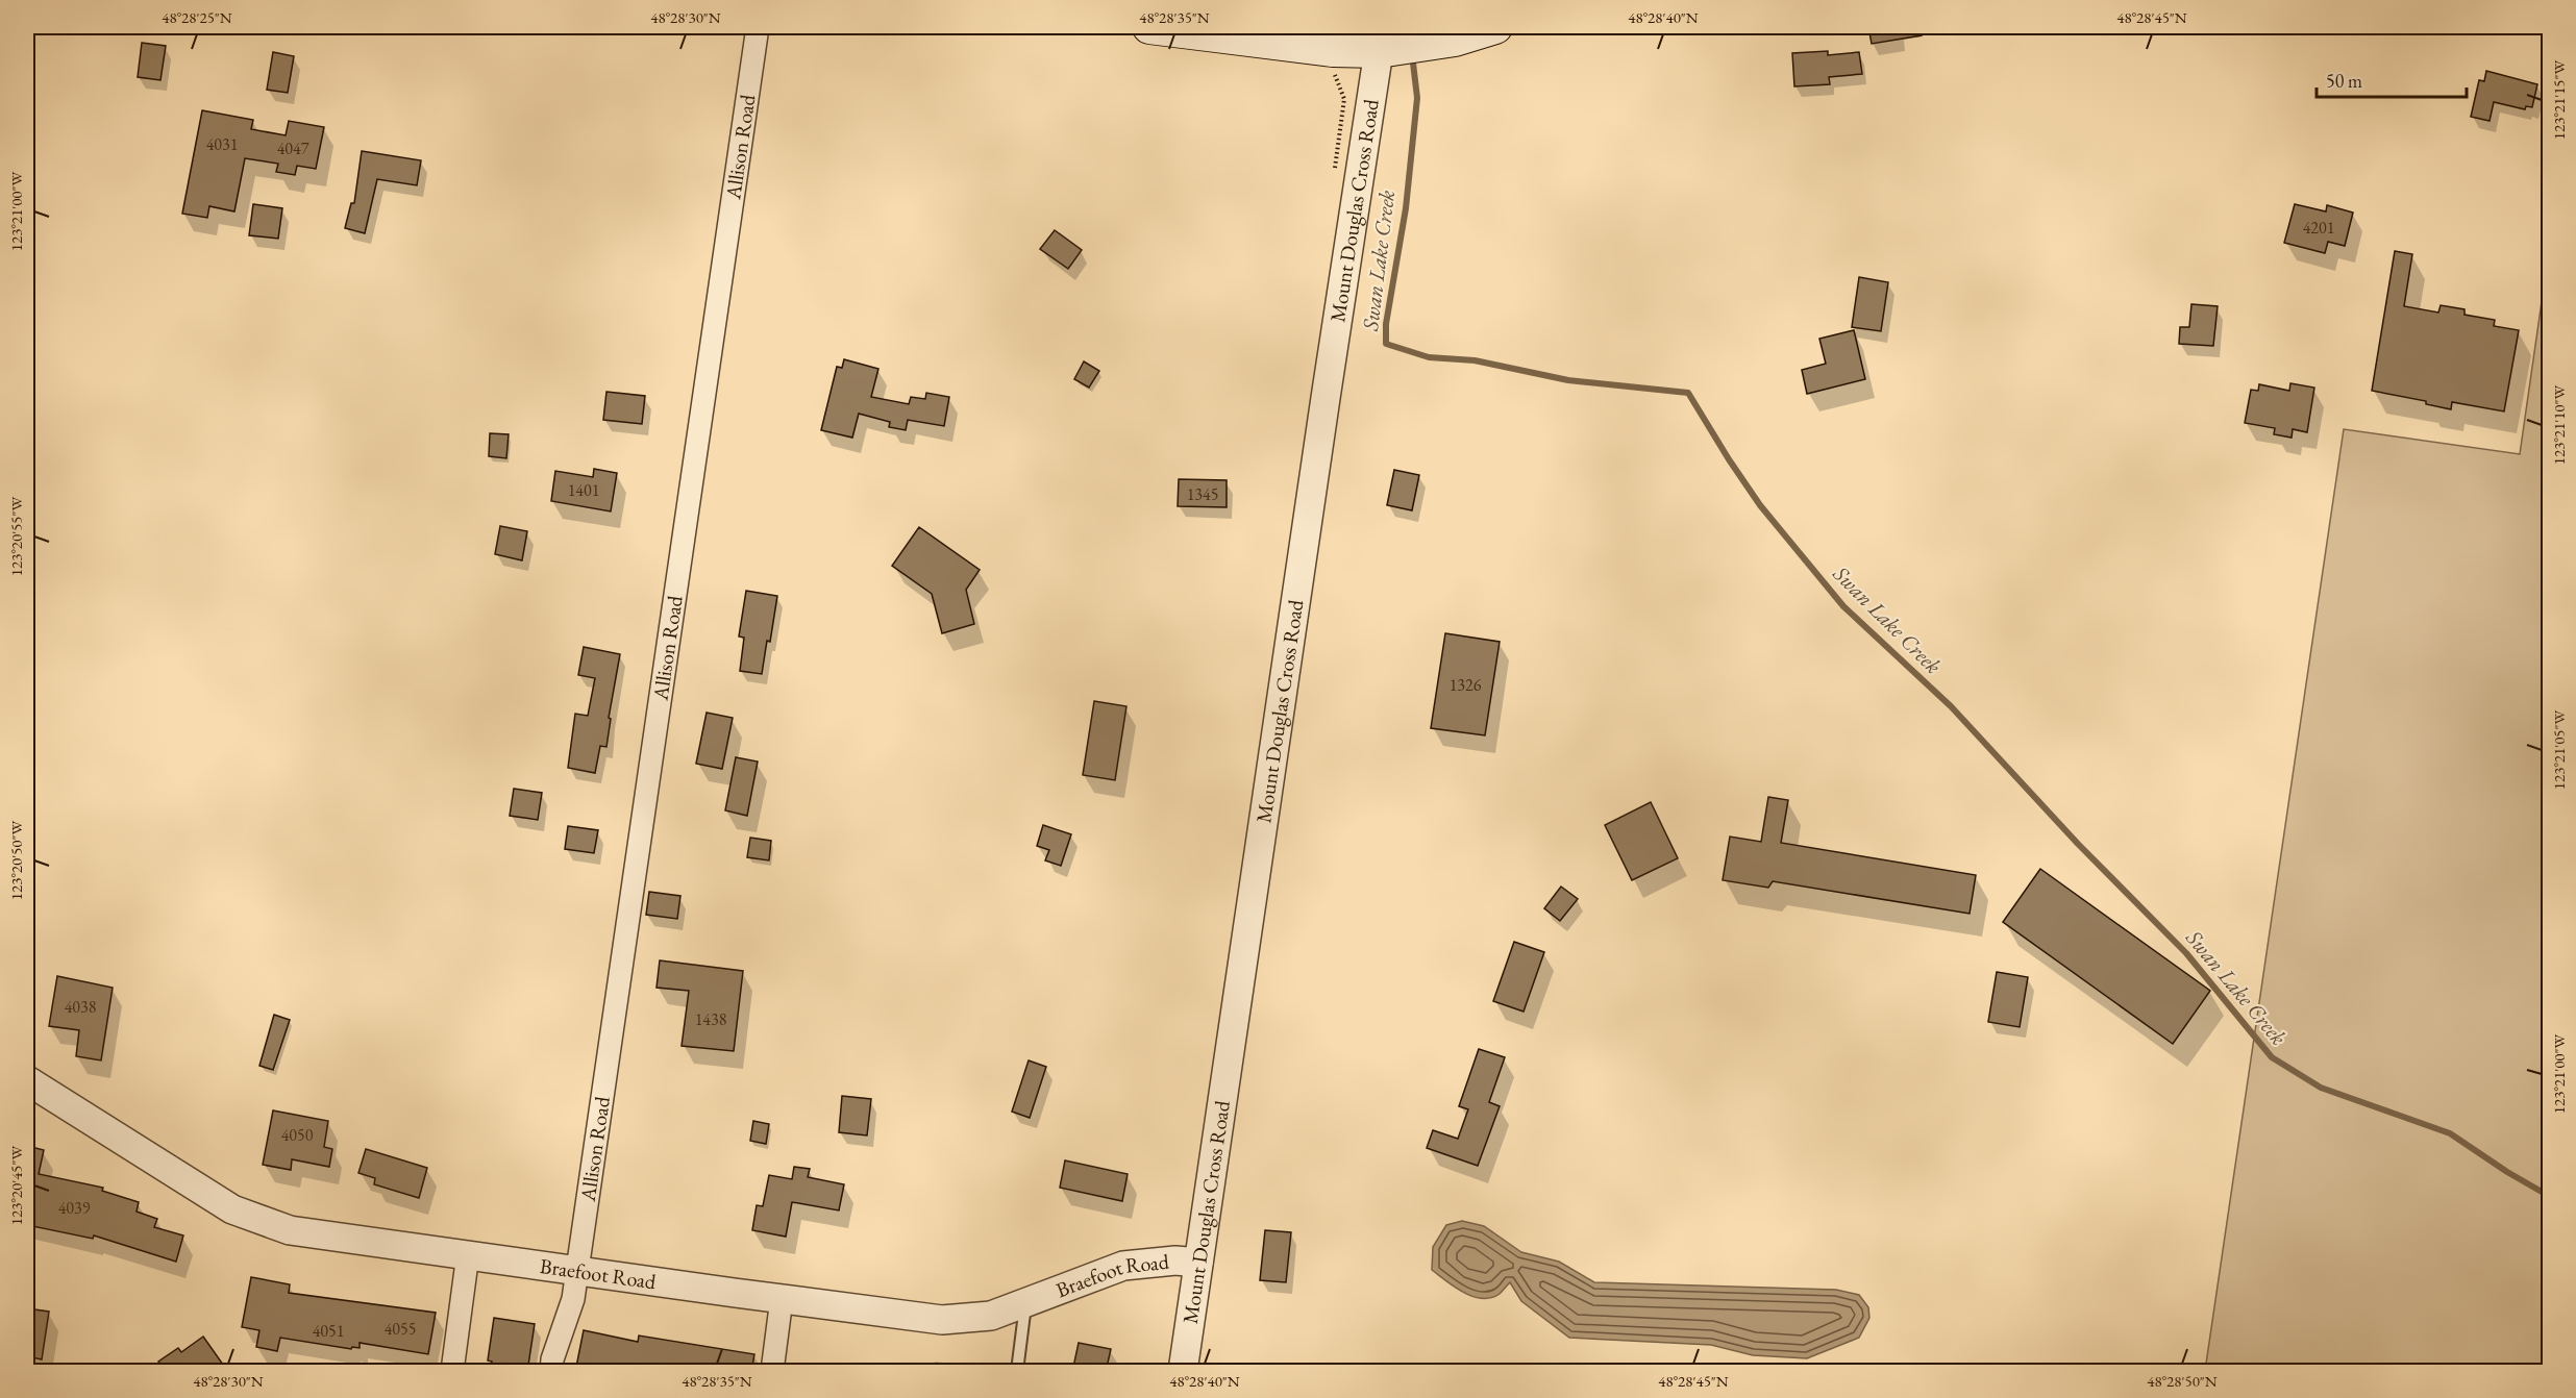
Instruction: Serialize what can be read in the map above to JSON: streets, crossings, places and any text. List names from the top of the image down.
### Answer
{
  "streets": {
    "street": ["Allison Road", "Mount Douglas Cross Road", "Braefoot Road"]
  },
  "crossings": [
    ["Allison Road", "Braefoot Road"],
    ["Mount Douglas Cross Road", "Braefoot Road"]
  ],
  "water": ["Swan Lake Creek"],
  "house_numbers": [
    "4031",
    "4047",
    "4201",
    "1401",
    "1345",
    "1326",
    "4038",
    "1438",
    "4050",
    "4039",
    "4055",
    "4051"
  ],
  "scale_bar": "50 m",
  "coordinates": [
    "48°28'25\"N",
    "48°28'30\"N",
    "48°28'35\"N",
    "48°28'40\"N",
    "48°28'45\"N",
    "123°21'15\"W",
    "123°21'00\"W",
    "123°21'10\"W",
    "123°20'55\"W",
    "123°21'05\"W",
    "123°20'50\"W",
    "123°20'45\"W",
    "48°28'50\"N"
  ]
}
